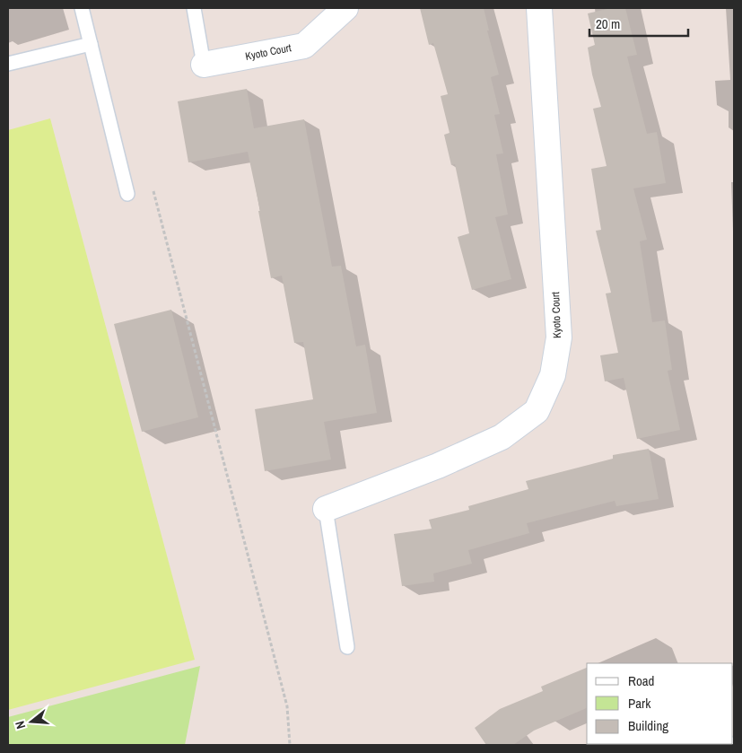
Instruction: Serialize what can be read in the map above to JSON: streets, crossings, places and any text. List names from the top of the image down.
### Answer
{
  "streets": {
    "street": ["Kyoto Court"]
  },
  "legend": ["Road", "Park", "Building"],
  "scale_bar": "20 m",
  "north": "left"
}
